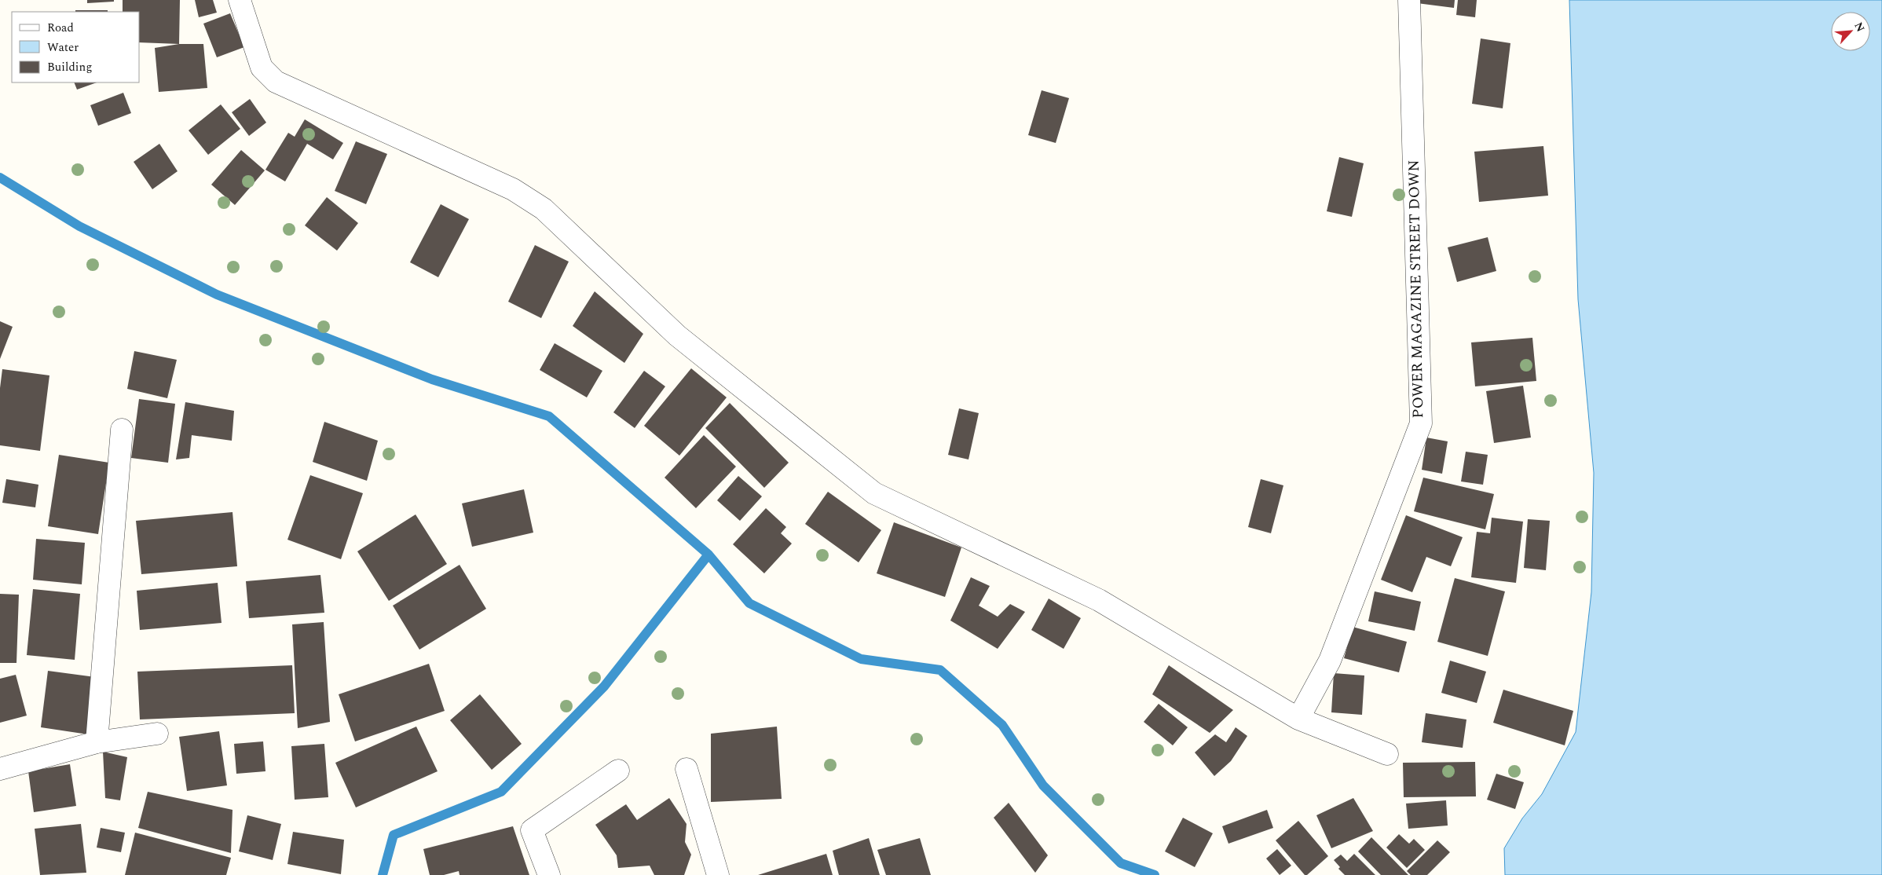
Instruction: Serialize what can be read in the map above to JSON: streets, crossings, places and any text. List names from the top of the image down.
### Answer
{
  "streets": {
    "street": ["POWER MAGAZINE STREET DOWN"]
  },
  "legend": ["Road", "Water", "Building"],
  "north": "top right"
}
